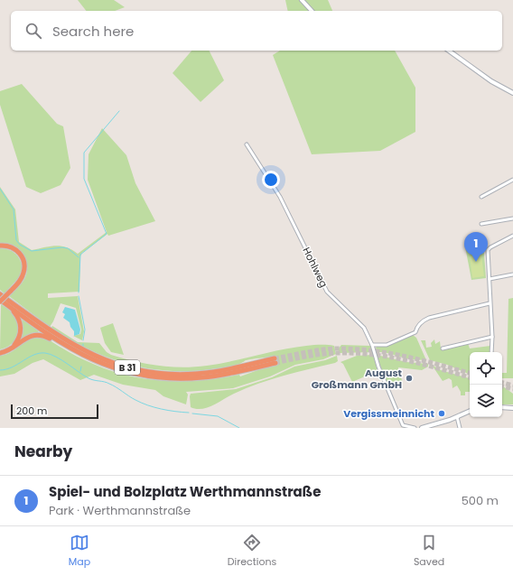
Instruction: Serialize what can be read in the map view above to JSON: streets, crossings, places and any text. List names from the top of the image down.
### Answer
{
  "streets": {
    "highway": ["B 31"],
    "street": ["Hohlweg"]
  },
  "places": ["August Großmann GmbH", "Vergissmeinnicht"],
  "scale_bar": "200 m",
  "page": {
    "search": "Search here",
    "pins": "1",
    "scale": "200 m",
    "heading": "Nearby",
    "list": [
      {
        "mark": "1",
        "name": "Spiel- und Bolzplatz Werthmannstraße",
        "note": "Park · Werthmannstraße",
        "value": "500 m"
      }
    ],
    "nav": ["Map", "Directions", "Saved"]
  }
}
